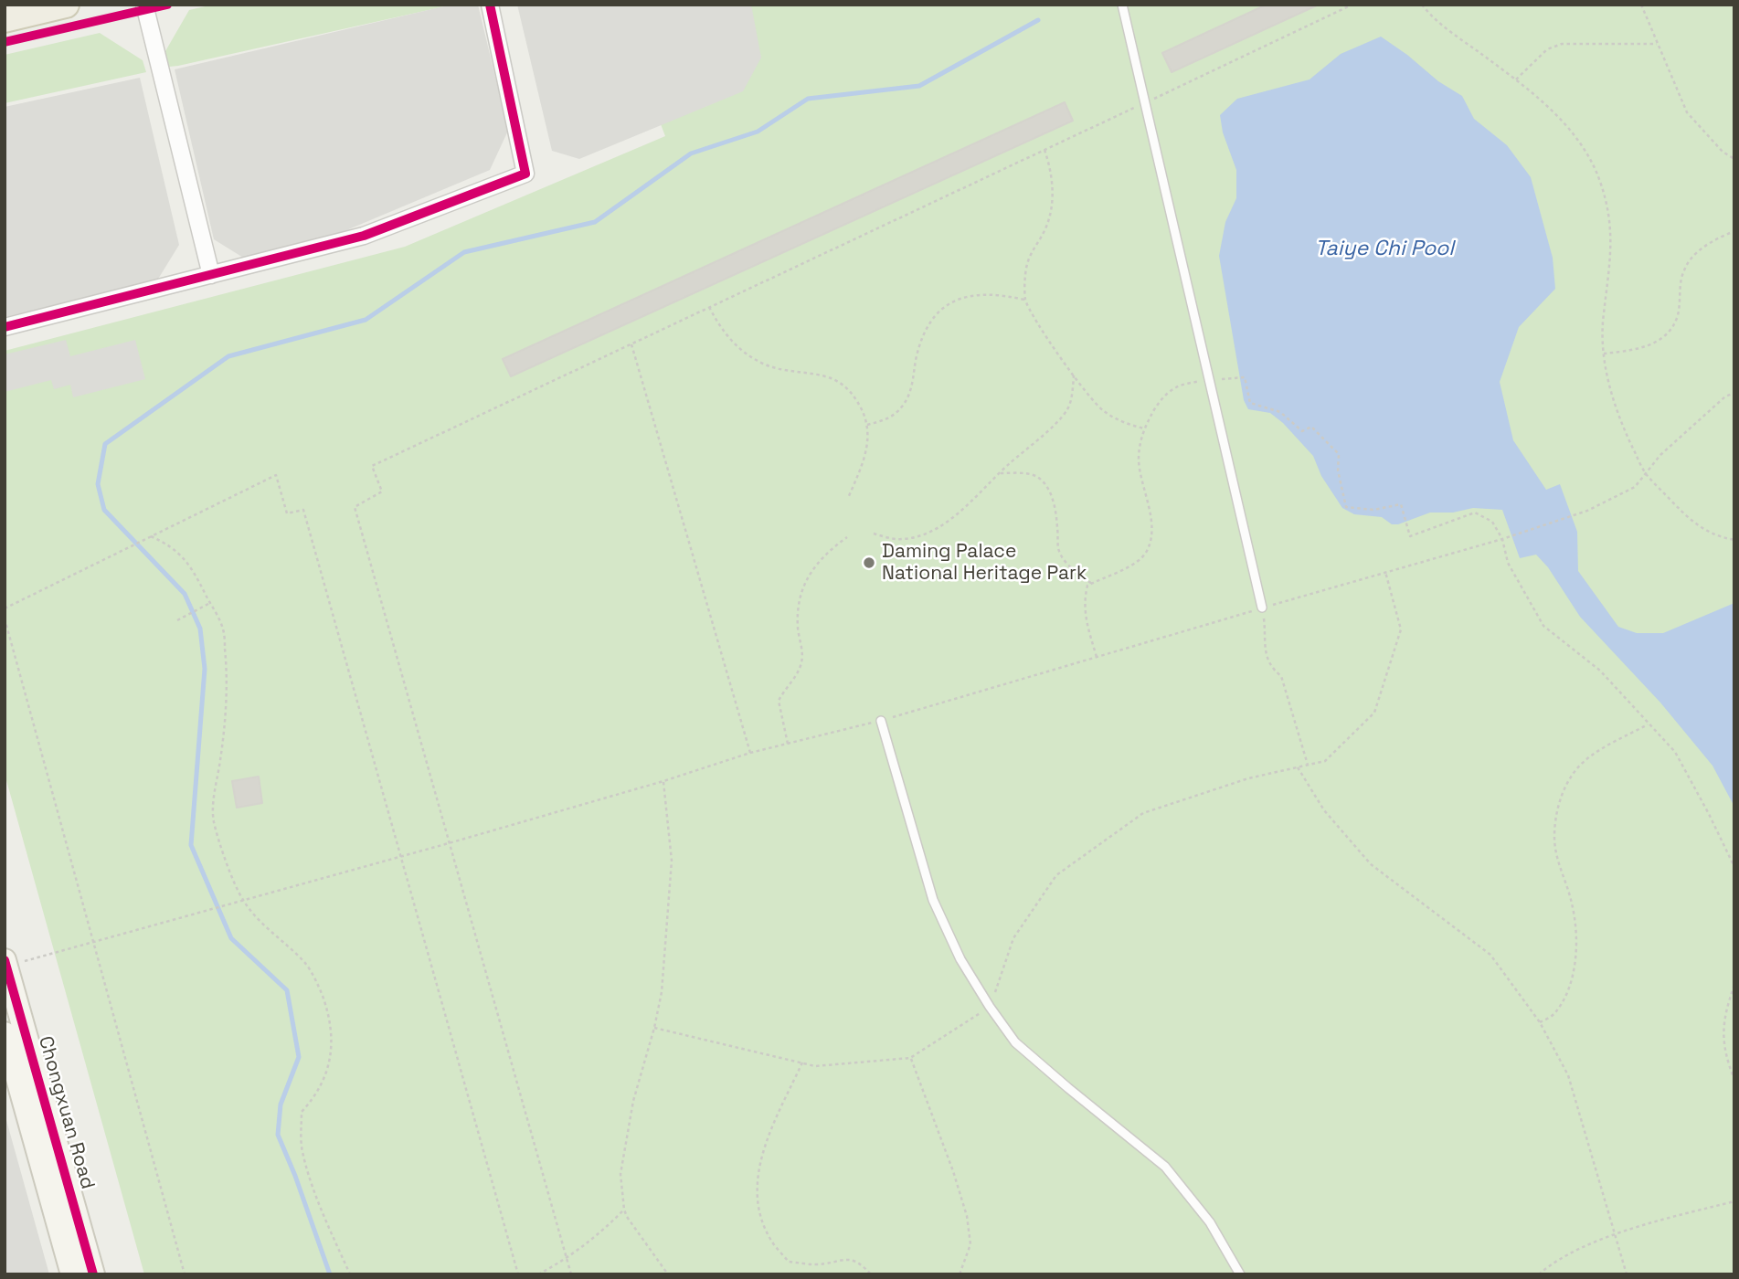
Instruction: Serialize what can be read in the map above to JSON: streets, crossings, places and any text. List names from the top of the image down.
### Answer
{
  "streets": {
    "street": ["Chongxuan Road"]
  },
  "water": ["Taiye Chi Pool"],
  "places": ["Daming Palace National Heritage Park"]
}
